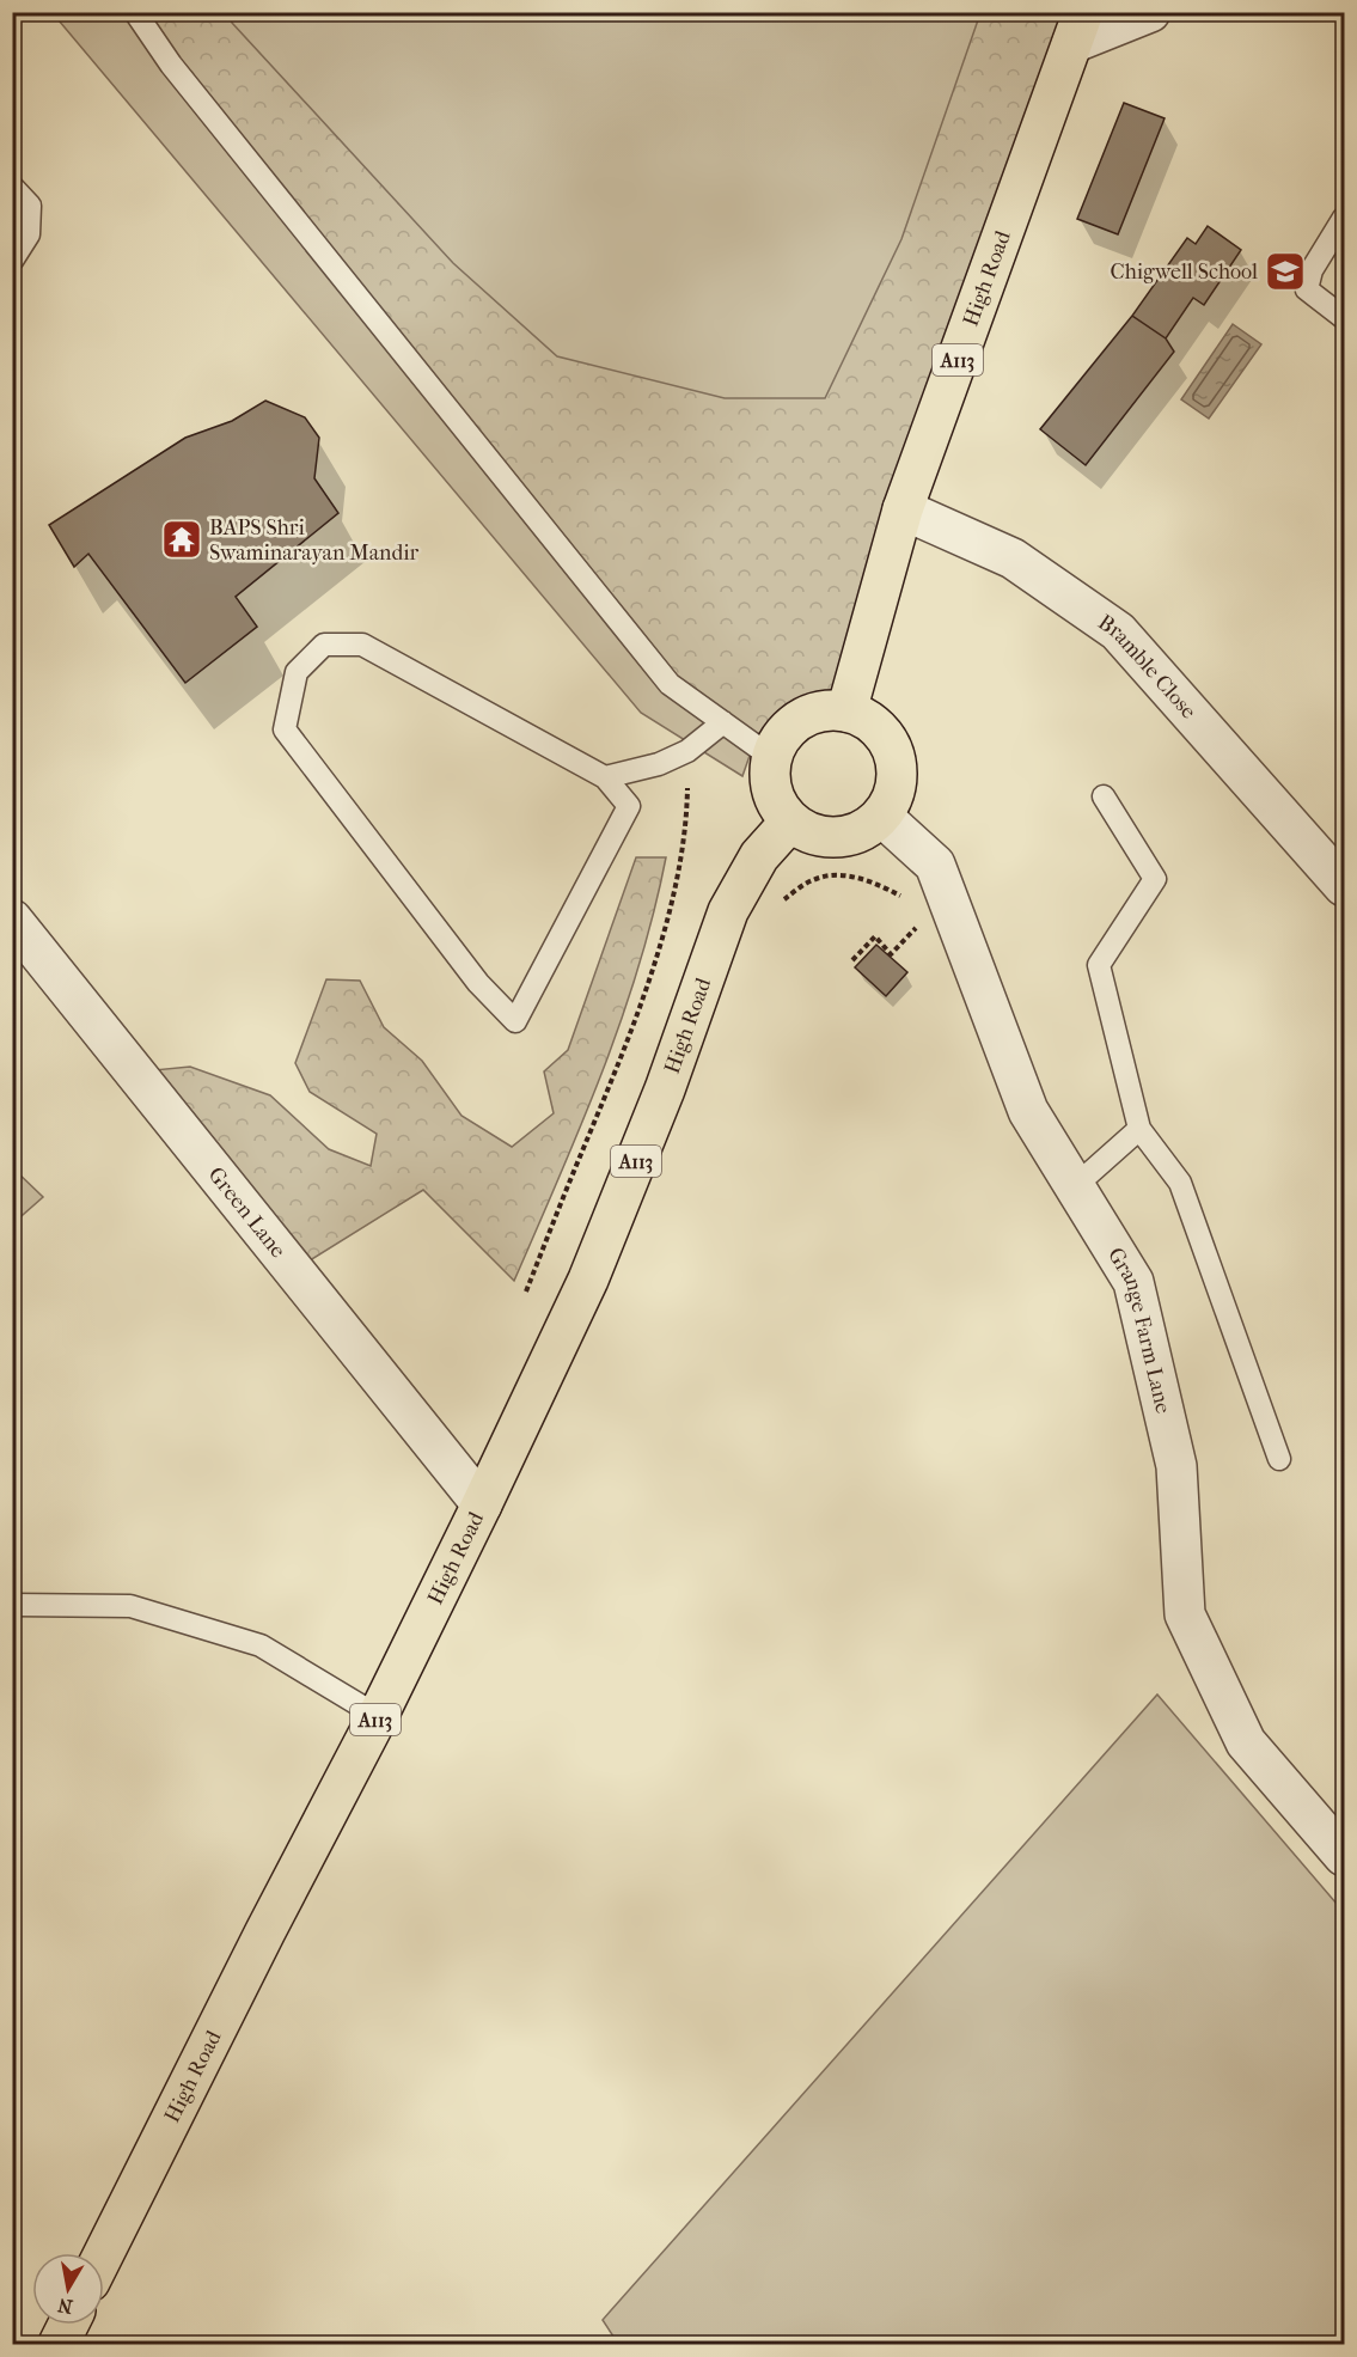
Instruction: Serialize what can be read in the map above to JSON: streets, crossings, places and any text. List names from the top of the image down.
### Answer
{
  "streets": {
    "main road": ["High Road", "A113"],
    "street": ["Bramble Close", "Green Lane", "Grange Farm Lane"]
  },
  "crossings": [
    ["High Road", "Bramble Close"],
    ["High Road", "Green Lane"],
    ["High Road", "Grange Farm Lane"]
  ],
  "places": {
    "school or university": ["Chigwell School"],
    "temple": ["BAPS Shri Swaminarayan Mandir"]
  },
  "north": "bottom"
}
